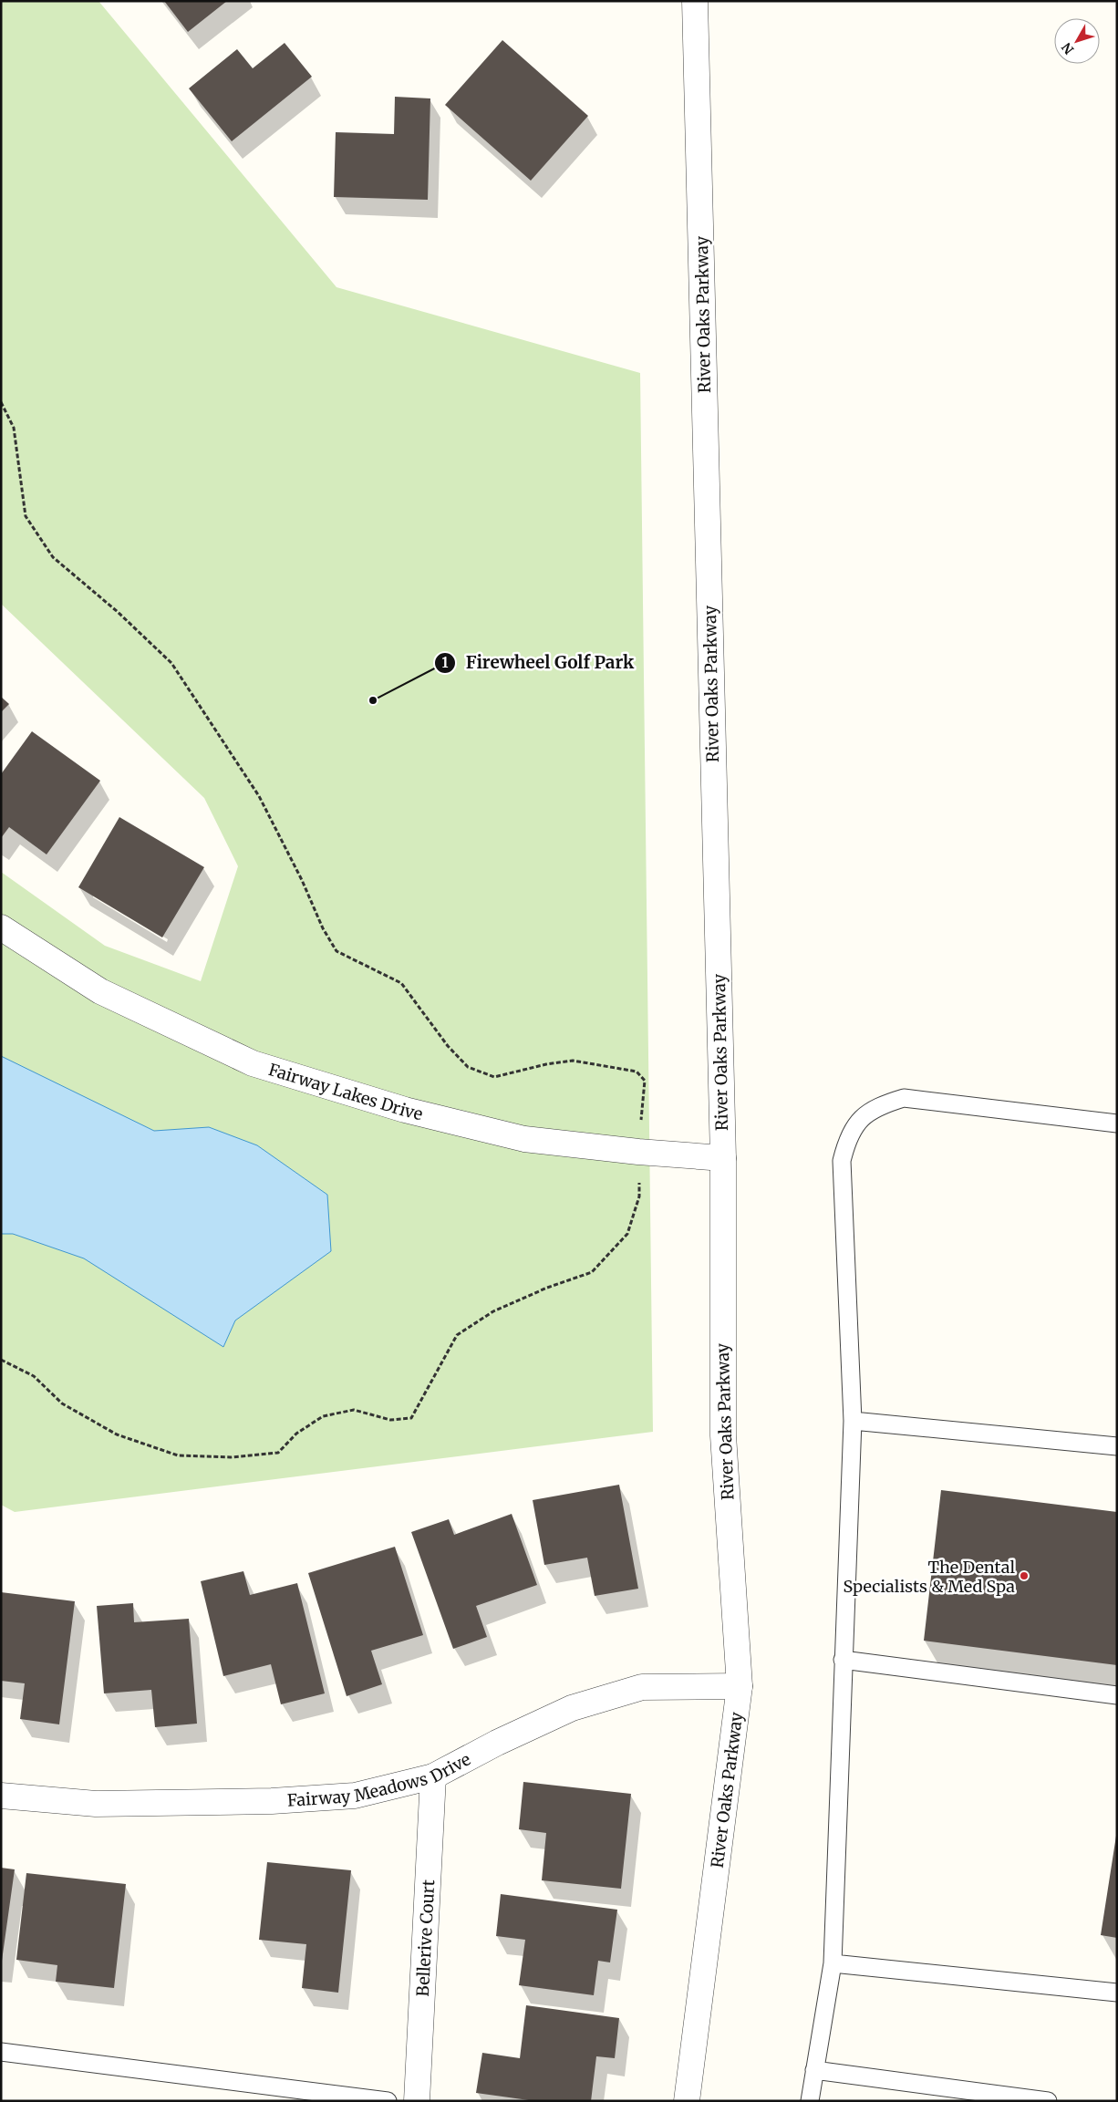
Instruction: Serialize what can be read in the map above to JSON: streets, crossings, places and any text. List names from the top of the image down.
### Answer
{
  "streets": {
    "street": [
      "River Oaks Parkway",
      "Fairway Lakes Drive",
      "Fairway Meadows Drive",
      "Bellerive Court"
    ]
  },
  "crossings": [
    ["River Oaks Parkway", "Fairway Lakes Drive"],
    ["River Oaks Parkway", "Fairway Meadows Drive"],
    ["Fairway Meadows Drive", "Bellerive Court"]
  ],
  "places": ["Firewheel Golf Park", "The Dental Specialists & Med Spa"],
  "north": "bottom left"
}
